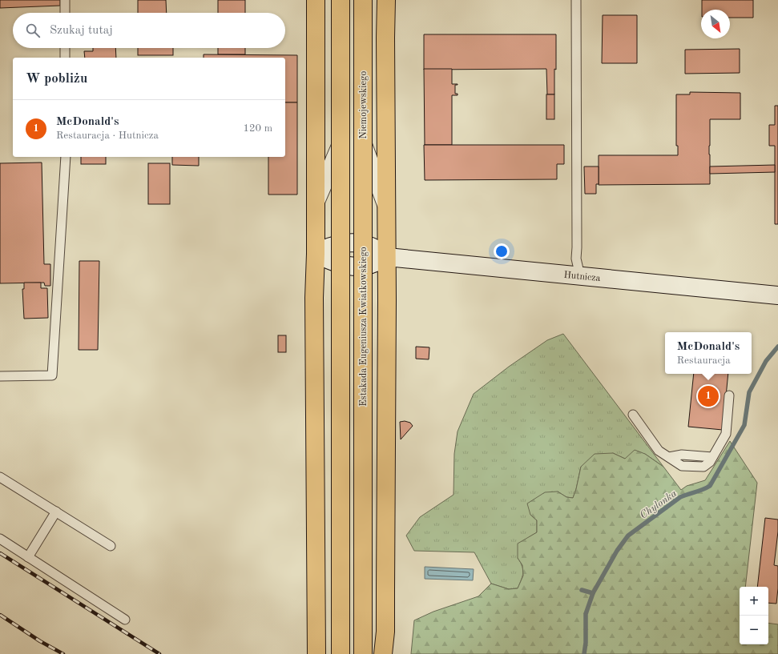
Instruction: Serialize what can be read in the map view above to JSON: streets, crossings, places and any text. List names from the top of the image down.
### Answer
{
  "streets": {
    "highway": ["Estakada Eugeniusza Kwiatkowskiego"],
    "main road": ["Hutnicza"],
    "street": ["Niemojewskiego"]
  },
  "crossings": [
    ["Niemojewskiego", "Estakada Eugeniusza Kwiatkowskiego"]
  ],
  "water": ["Chylonka"],
  "north": "bottom right",
  "page": {
    "search": "Szukaj tutaj",
    "heading": "W pobliżu",
    "list": [
      {
        "mark": "1",
        "name": "McDonald's",
        "note": "Restauracja · Hutnicza",
        "value": "120 m"
      }
    ],
    "popup": ["McDonald's", "Restauracja"],
    "pins": "1",
    "map_buttons": ["+", "−"]
  }
}
